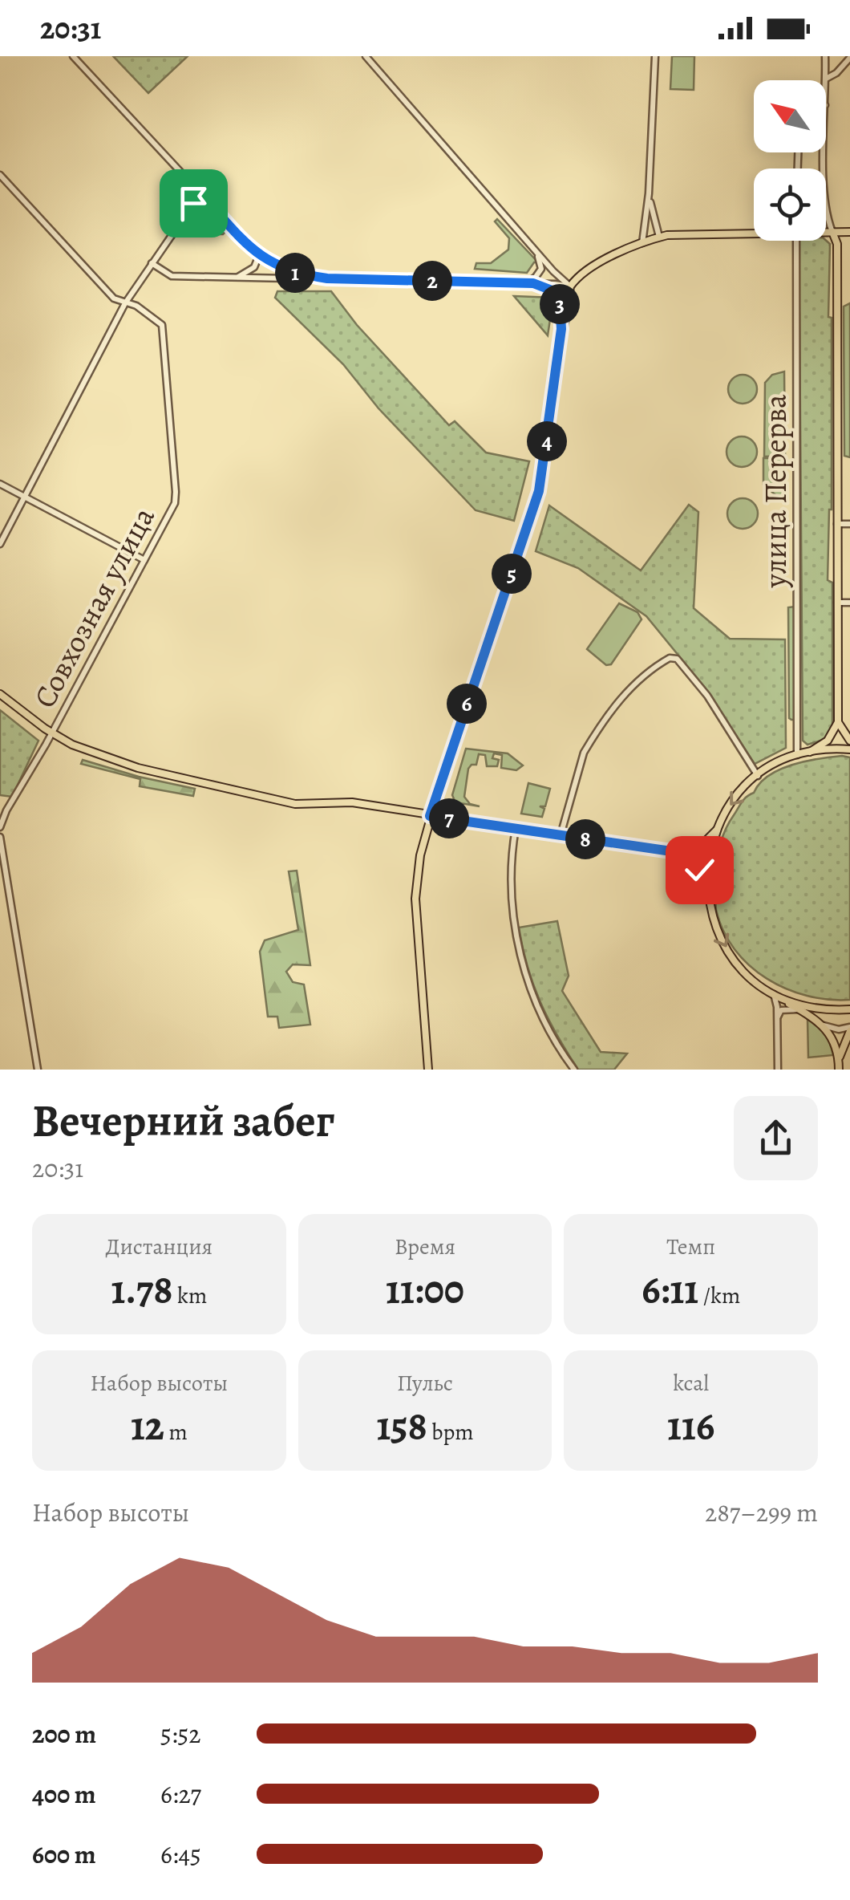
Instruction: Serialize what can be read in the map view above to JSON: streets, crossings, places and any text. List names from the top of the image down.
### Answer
{
  "streets": {
    "main road": ["улица Перерва"],
    "street": ["Совхозная улица"]
  },
  "north": "top left",
  "page": {
    "status": "20:31",
    "pins": [
      "1",
      "2",
      "3",
      "4",
      "5",
      "6",
      "7",
      "8"
    ],
    "heading": ["Вечерний забег", "20:31"],
    "stats": [
      ["Дистанция", "1.78 km"],
      ["Время", "11:00"],
      ["Темп", "6:11 /km"],
      ["Набор высоты", "12 m"],
      ["Пульс", "158 bpm"],
      ["kcal", "116"]
    ],
    "chart": ["Набор высоты", "287–299 m"],
    "list": [
      {
        "name": "200 m",
        "note": "5:52"
      },
      {
        "name": "400 m",
        "note": "6:27"
      },
      {
        "name": "600 m",
        "note": "6:45"
      }
    ]
  }
}
